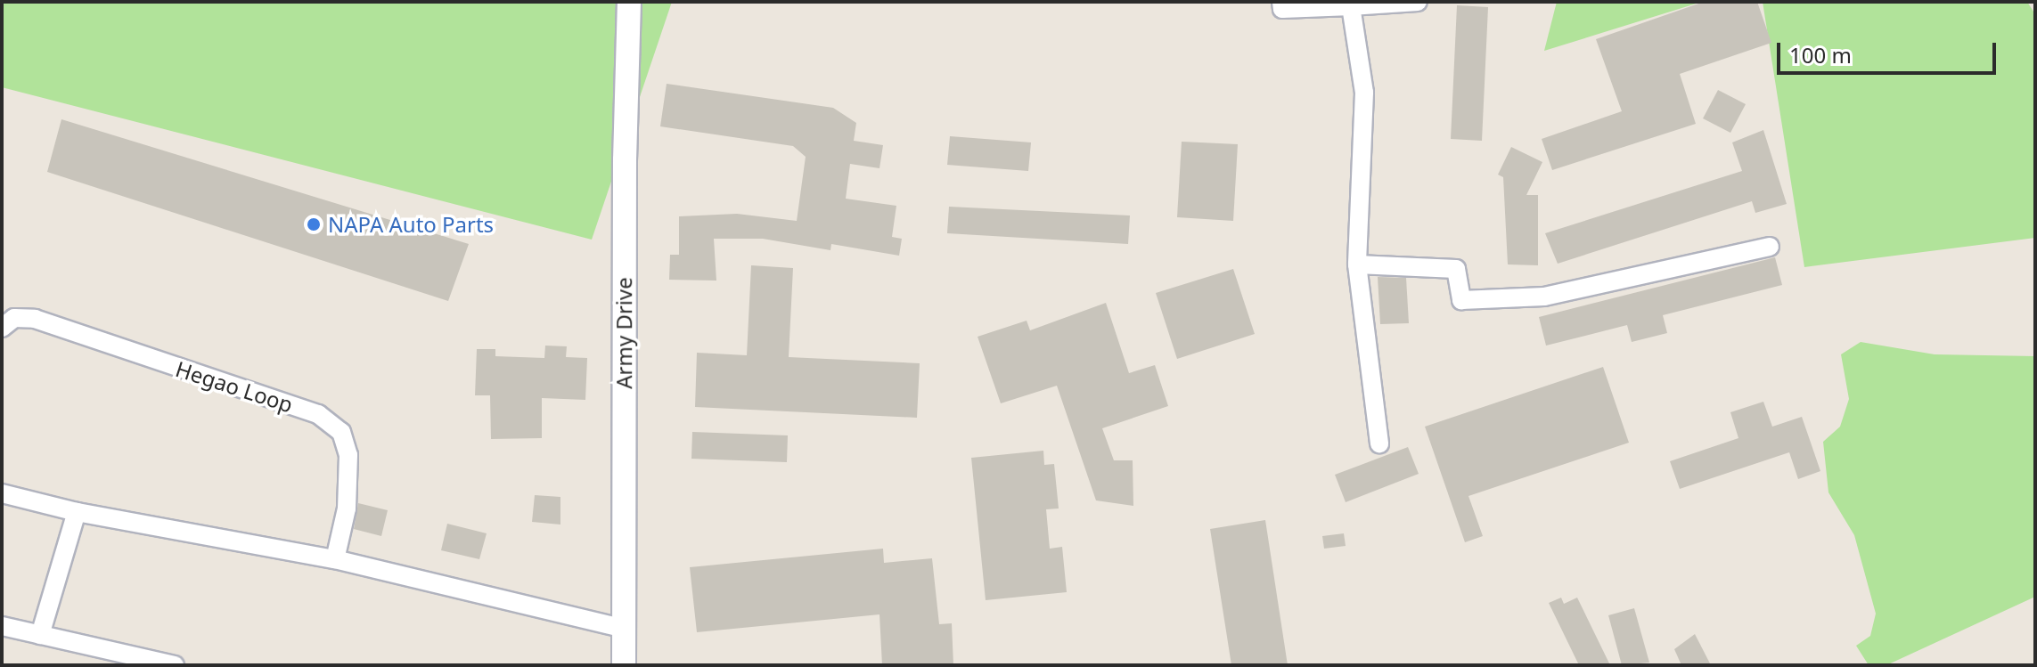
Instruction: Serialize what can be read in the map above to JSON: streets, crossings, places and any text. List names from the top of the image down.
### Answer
{
  "streets": {
    "main road": ["Army Drive"],
    "street": ["Hegao Loop"]
  },
  "places": ["NAPA Auto Parts"],
  "scale_bar": "100 m"
}
